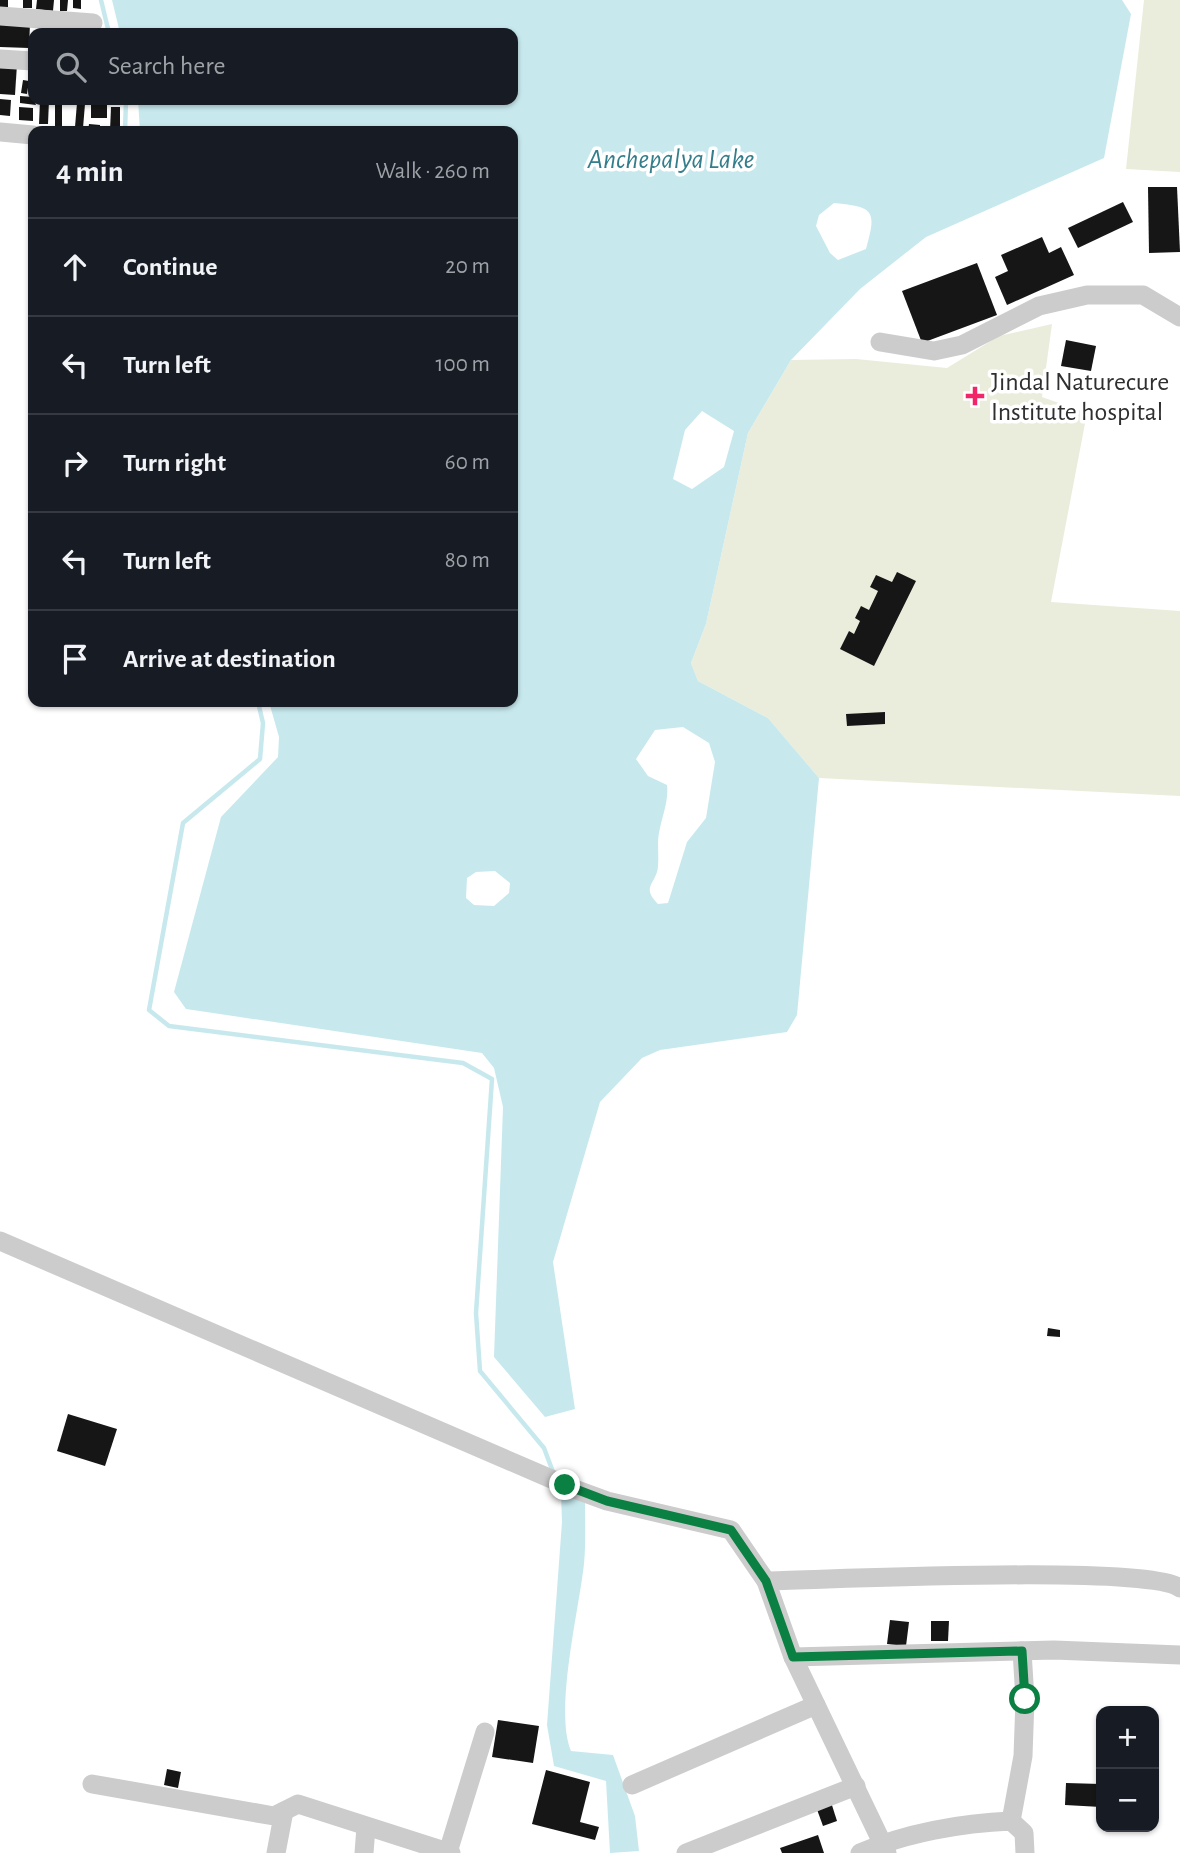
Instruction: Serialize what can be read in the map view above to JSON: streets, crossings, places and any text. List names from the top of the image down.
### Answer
{
  "water": ["Anchepalya Lake"],
  "places": {
    "health": ["Jindal Naturecure Institute hospital"]
  },
  "page": {
    "search": "Search here",
    "heading": ["4 min", "Walk · 260 m"],
    "list": [
      ["Continue", "20 m"],
      ["Turn left", "100 m"],
      ["Turn right", "60 m"],
      ["Turn left", "80 m"],
      "Arrive at destination"
    ],
    "map_buttons": ["+", "−"]
  }
}
